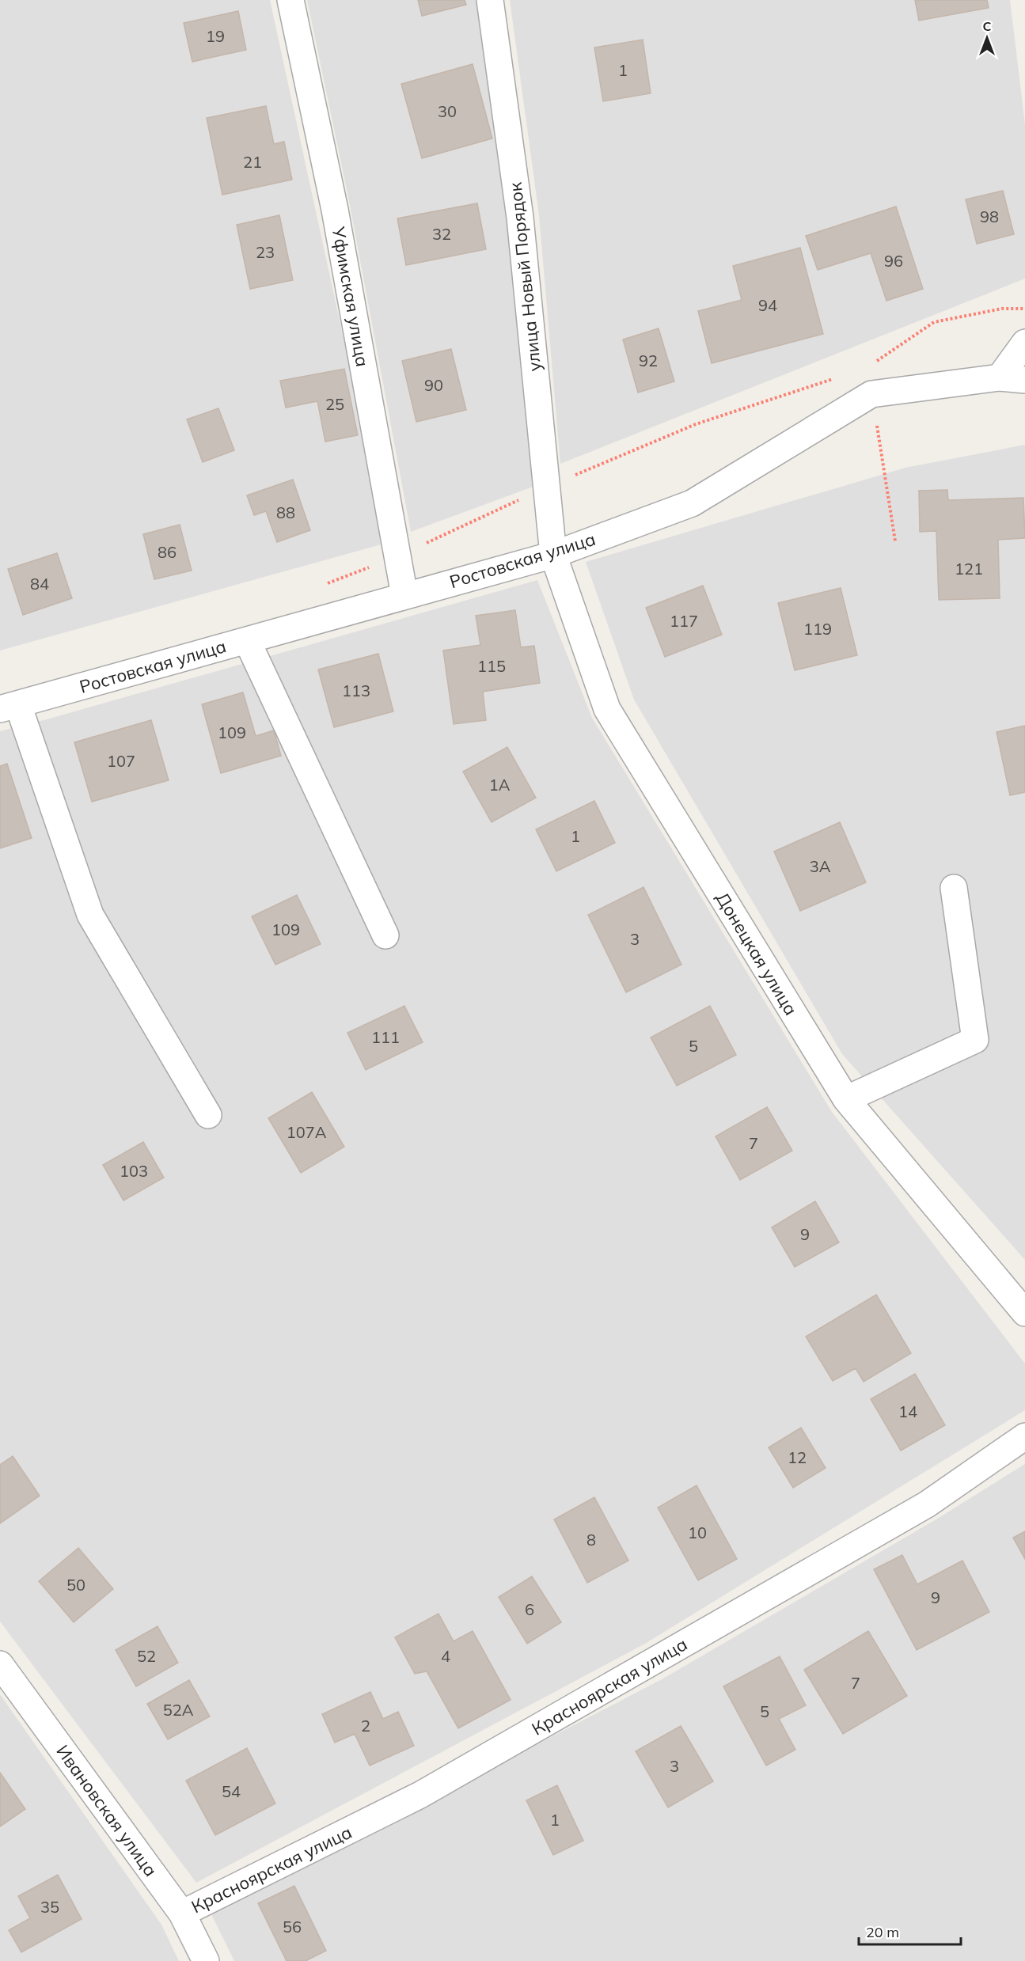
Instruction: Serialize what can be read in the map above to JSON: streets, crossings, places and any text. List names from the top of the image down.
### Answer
{
  "streets": {
    "street": [
      "улица Новый Порядок",
      "Уфимская улица",
      "Ростовская улица",
      "Донецкая улица",
      "Красноярская улица",
      "Ивановская улица"
    ]
  },
  "crossings": [
    ["улица Новый Порядок", "Ростовская улица"],
    ["улица Новый Порядок", "Донецкая улица"],
    ["Уфимская улица", "Ростовская улица"],
    ["Ростовская улица", "Донецкая улица"],
    ["Красноярская улица", "Ивановская улица"]
  ],
  "house_numbers": [
    "19",
    "1",
    "30",
    "21",
    "98",
    "32",
    "23",
    "96",
    "94",
    "92",
    "90",
    "25",
    "88",
    "86",
    "121",
    "84",
    "117",
    "119",
    "115",
    "113",
    "109",
    "107",
    "1А",
    "1",
    "3А",
    "109",
    "3",
    "111",
    "5",
    "107А",
    "7",
    "103",
    "9",
    "14",
    "12",
    "10",
    "8",
    "50",
    "9",
    "6",
    "52",
    "4",
    "7",
    "52А",
    "5",
    "2",
    "3",
    "54",
    "1",
    "35",
    "56"
  ],
  "scale_bar": "20 m",
  "north": "top"
}
